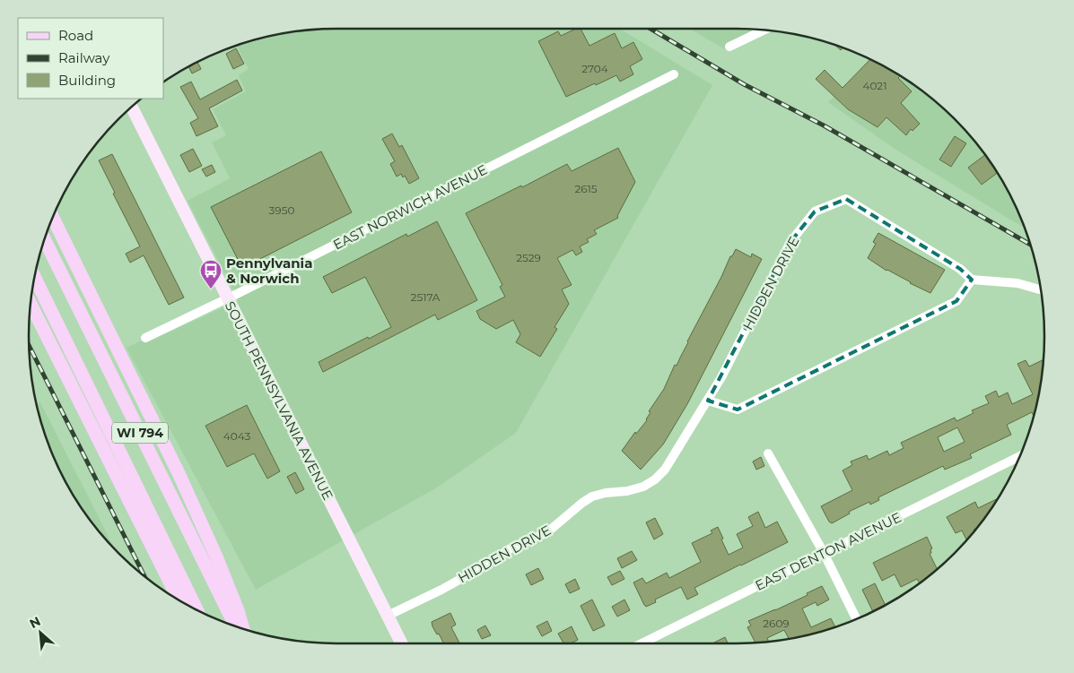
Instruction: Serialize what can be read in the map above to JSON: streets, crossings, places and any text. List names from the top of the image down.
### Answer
{
  "streets": {
    "main road": ["WI 794"],
    "street": [
      "EAST NORWICH AVENUE",
      "HIDDEN DRIVE",
      "SOUTH PENNSYLVANIA AVENUE",
      "EAST DENTON AVENUE"
    ]
  },
  "crossings": [
    ["EAST NORWICH AVENUE", "SOUTH PENNSYLVANIA AVENUE"],
    ["HIDDEN DRIVE", "SOUTH PENNSYLVANIA AVENUE"]
  ],
  "places": {
    "bus stop": ["Pennylvania & Norwich"]
  },
  "house_numbers": [
    "2704",
    "4021",
    "2615",
    "3950",
    "2529",
    "2517A",
    "4043",
    "2609"
  ],
  "legend": ["Road", "Railway", "Building"],
  "north": "top left"
}
